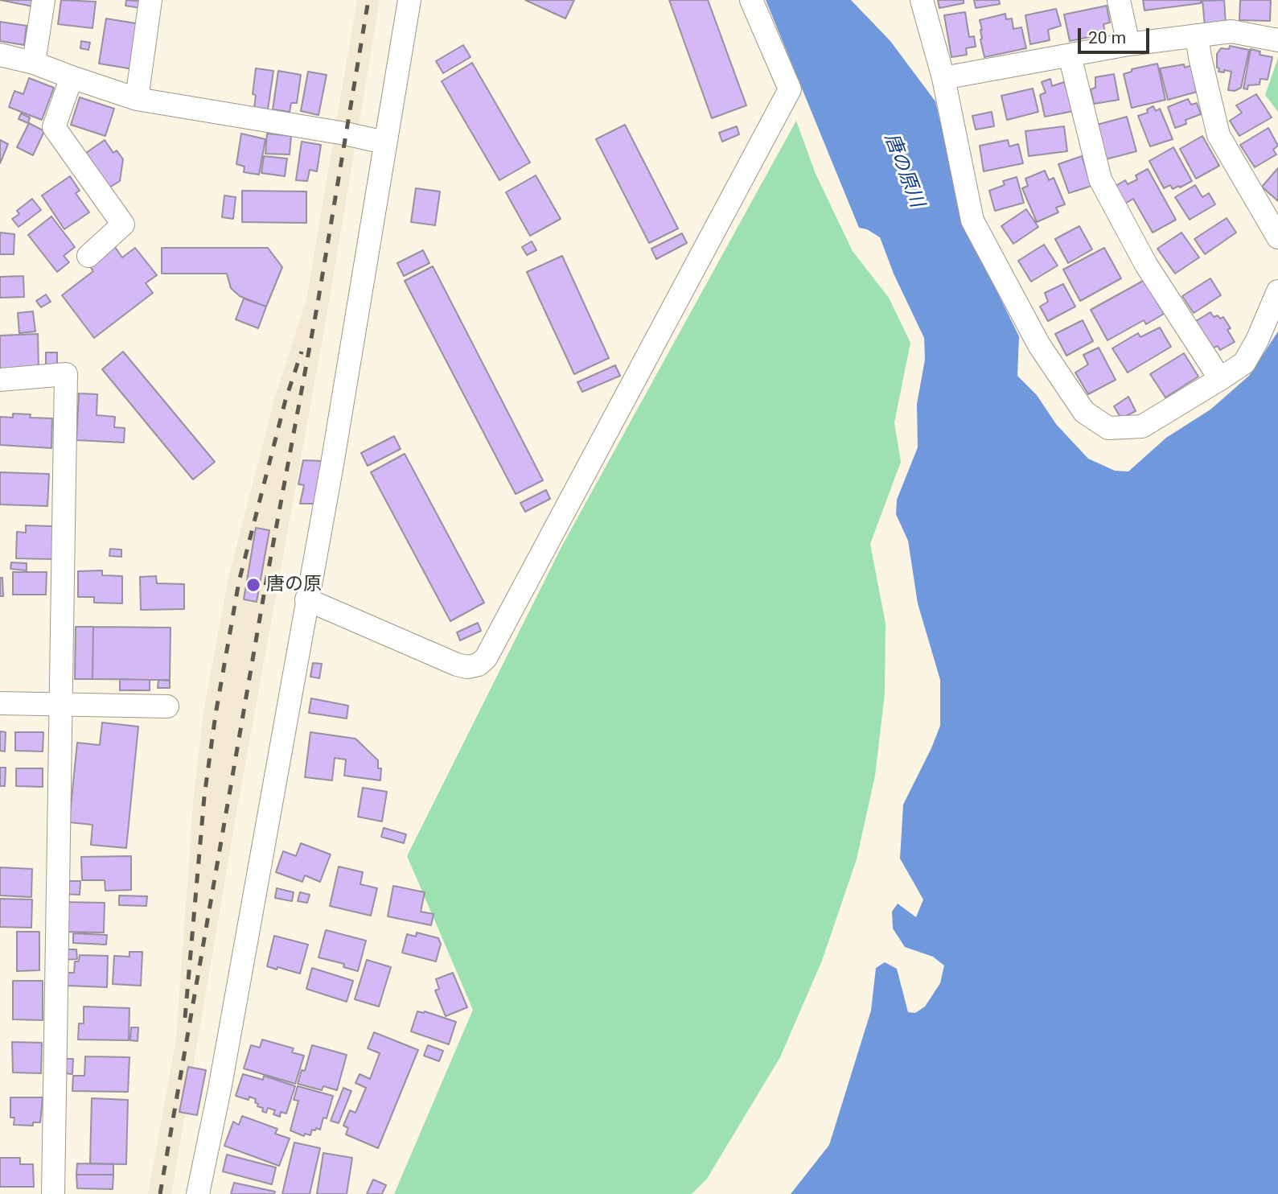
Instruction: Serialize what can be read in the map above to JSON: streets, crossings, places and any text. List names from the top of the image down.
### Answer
{
  "water": ["唐の原川"],
  "places": ["唐の原"],
  "scale_bar": "20 m"
}
